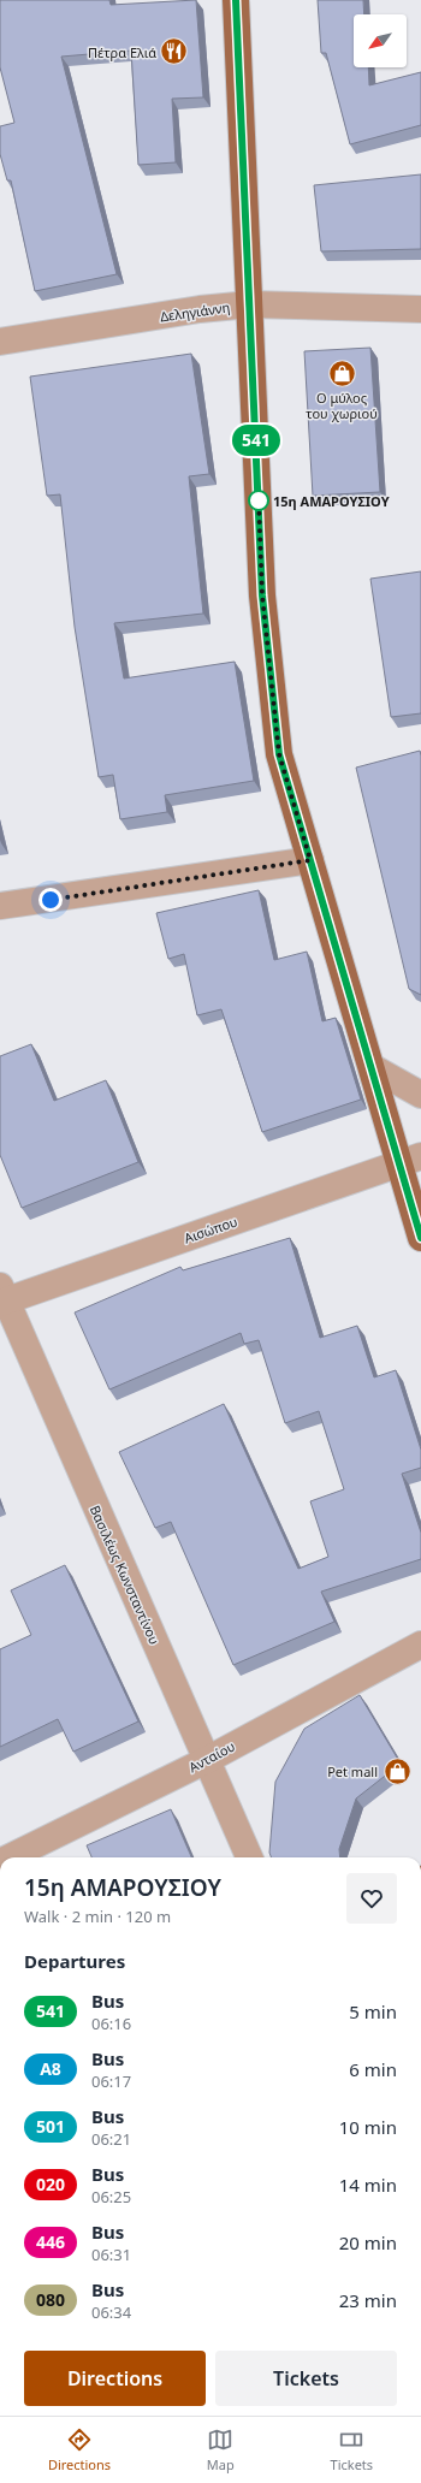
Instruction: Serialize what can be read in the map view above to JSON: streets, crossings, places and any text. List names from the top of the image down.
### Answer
{
  "streets": {
    "street": [
      "Δεληγιάννη",
      "Αισώπου",
      "Βασιλέως Κωνσταντίνου",
      "Ανταίου"
    ]
  },
  "crossings": [
    ["Αισώπου", "Βασιλέως Κωνσταντίνου"],
    ["Βασιλέως Κωνσταντίνου", "Ανταίου"]
  ],
  "places": {
    "restaurant": ["Πέτρα Ελιά"],
    "shop": ["Ο μύλος του χωριού", "Pet mall"],
    "other": ["15η ΑΜΑΡΟΥΣΙΟΥ"]
  },
  "lines": ["bus line 541"],
  "north": "bottom left",
  "page": {
    "on_map": "541",
    "heading": [
      ["15η ΑΜΑΡΟΥΣΙΟΥ", "Walk · 2 min · 120 m"],
      "Departures"
    ],
    "list": [
      {
        "mark": "541",
        "name": "Bus",
        "note": "06:16",
        "value": "5 min"
      },
      {
        "mark": "A8",
        "name": "Bus",
        "note": "06:17",
        "value": "6 min"
      },
      {
        "mark": "501",
        "name": "Bus",
        "note": "06:21",
        "value": "10 min"
      },
      {
        "mark": "020",
        "name": "Bus",
        "note": "06:25",
        "value": "14 min"
      },
      {
        "mark": "446",
        "name": "Bus",
        "note": "06:31",
        "value": "20 min"
      },
      {
        "mark": "080",
        "name": "Bus",
        "note": "06:34",
        "value": "23 min"
      }
    ],
    "buttons": ["Directions", "Tickets"],
    "tabs": ["Directions", "Map", "Tickets"]
  }
}
